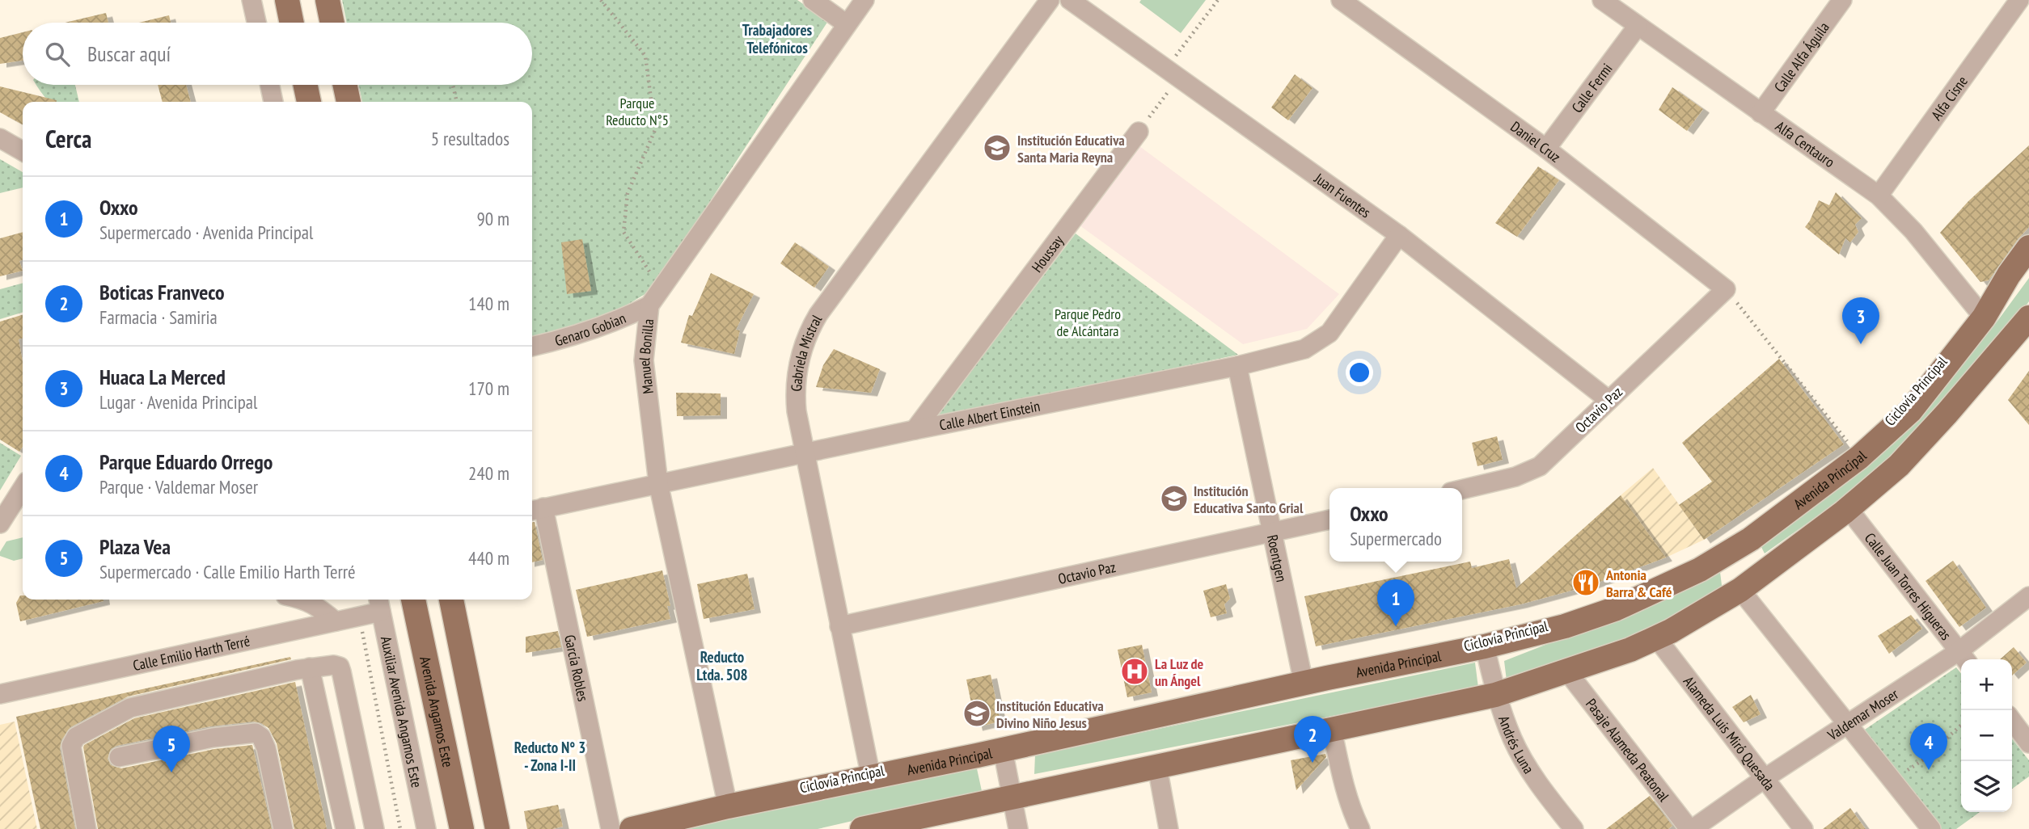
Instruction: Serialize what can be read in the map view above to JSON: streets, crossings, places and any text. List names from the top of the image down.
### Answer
{
  "streets": {
    "main road": ["Avenida Principal", "Avenida Angamos Este"],
    "street": [
      "Calle Alfa Águila",
      "Calle Fermi",
      "Alfa Cisne",
      "Daniel Cruz",
      "Alfa Centauro",
      "Juan Fuentes",
      "Houssay",
      "Genaro Gobian",
      "Gabriela Mistral",
      "Manuel Bonilla",
      "Octavio Paz",
      "Calle Albert Einstein",
      "Roentgen",
      "Calle Juan Torres Higueras",
      "Calle Emilio Harth Terré",
      "García Robles",
      "Auxiliar Avenida Angamos Este",
      "Valdemar Moser",
      "Alameda Luis Miró Quesada",
      "Andrés Luna",
      "Pasaje Alameda Peatonal"
    ]
  },
  "crossings": [
    ["Calle Alfa Águila", "Alfa Centauro"],
    ["Calle Fermi", "Daniel Cruz"],
    ["Calle Fermi", "Alfa Centauro"],
    ["Alfa Cisne", "Alfa Centauro"],
    ["Daniel Cruz", "Octavio Paz"],
    ["Alfa Centauro", "Avenida Principal"],
    ["Juan Fuentes", "Octavio Paz"],
    ["Juan Fuentes", "Calle Albert Einstein"],
    ["Houssay", "Calle Albert Einstein"],
    ["Genaro Gobian", "Manuel Bonilla"],
    ["Gabriela Mistral", "Octavio Paz"],
    ["Gabriela Mistral", "Calle Albert Einstein"],
    ["Gabriela Mistral", "Avenida Principal"],
    ["Manuel Bonilla", "Calle Albert Einstein"],
    ["Manuel Bonilla", "Avenida Principal"],
    ["Octavio Paz", "Roentgen"],
    ["Calle Albert Einstein", "Roentgen"],
    ["Calle Albert Einstein", "García Robles"],
    ["Avenida Principal", "Roentgen"],
    ["Avenida Principal", "Andrés Luna"],
    ["Calle Juan Torres Higueras", "Valdemar Moser"],
    ["Calle Emilio Harth Terré", "Auxiliar Avenida Angamos Este"],
    ["Valdemar Moser", "Alameda Luis Miró Quesada"],
    ["Valdemar Moser", "Pasaje Alameda Peatonal"]
  ],
  "districts": ["Trabajadores Telefónicos", "Reducto Ltda. 508", "Reducto N° 3 - Zona I-II"],
  "parks": ["Parque Reducto N°5", "Parque Pedro de Alcántara"],
  "places": {
    "school or university": ["Institución Educativa Santa Maria Reyna", "Institución Educativa Santo Grial", "Institución Educativa Divino Niño Jesus"],
    "restaurant": ["Antonia Barra & Café"],
    "hospital": ["La Luz de un Ángel"]
  },
  "page": {
    "search": "Buscar aquí",
    "heading": ["Cerca", "5 resultados"],
    "list": [
      {
        "mark": "1",
        "name": "Oxxo",
        "note": "Supermercado · Avenida Principal",
        "value": "90 m"
      },
      {
        "mark": "2",
        "name": "Boticas Franveco",
        "note": "Farmacia · Samiria",
        "value": "140 m"
      },
      {
        "mark": "3",
        "name": "Huaca La Merced",
        "note": "Lugar · Avenida Principal",
        "value": "170 m"
      },
      {
        "mark": "4",
        "name": "Parque Eduardo Orrego",
        "note": "Parque · Valdemar Moser",
        "value": "240 m"
      },
      {
        "mark": "5",
        "name": "Plaza Vea",
        "note": "Supermercado · Calle Emilio Harth Terré",
        "value": "440 m"
      }
    ],
    "pins": [
      "3",
      "1",
      "2",
      "4",
      "5"
    ],
    "popup": ["Oxxo", "Supermercado"],
    "map_buttons": ["+", "−"]
  }
}
